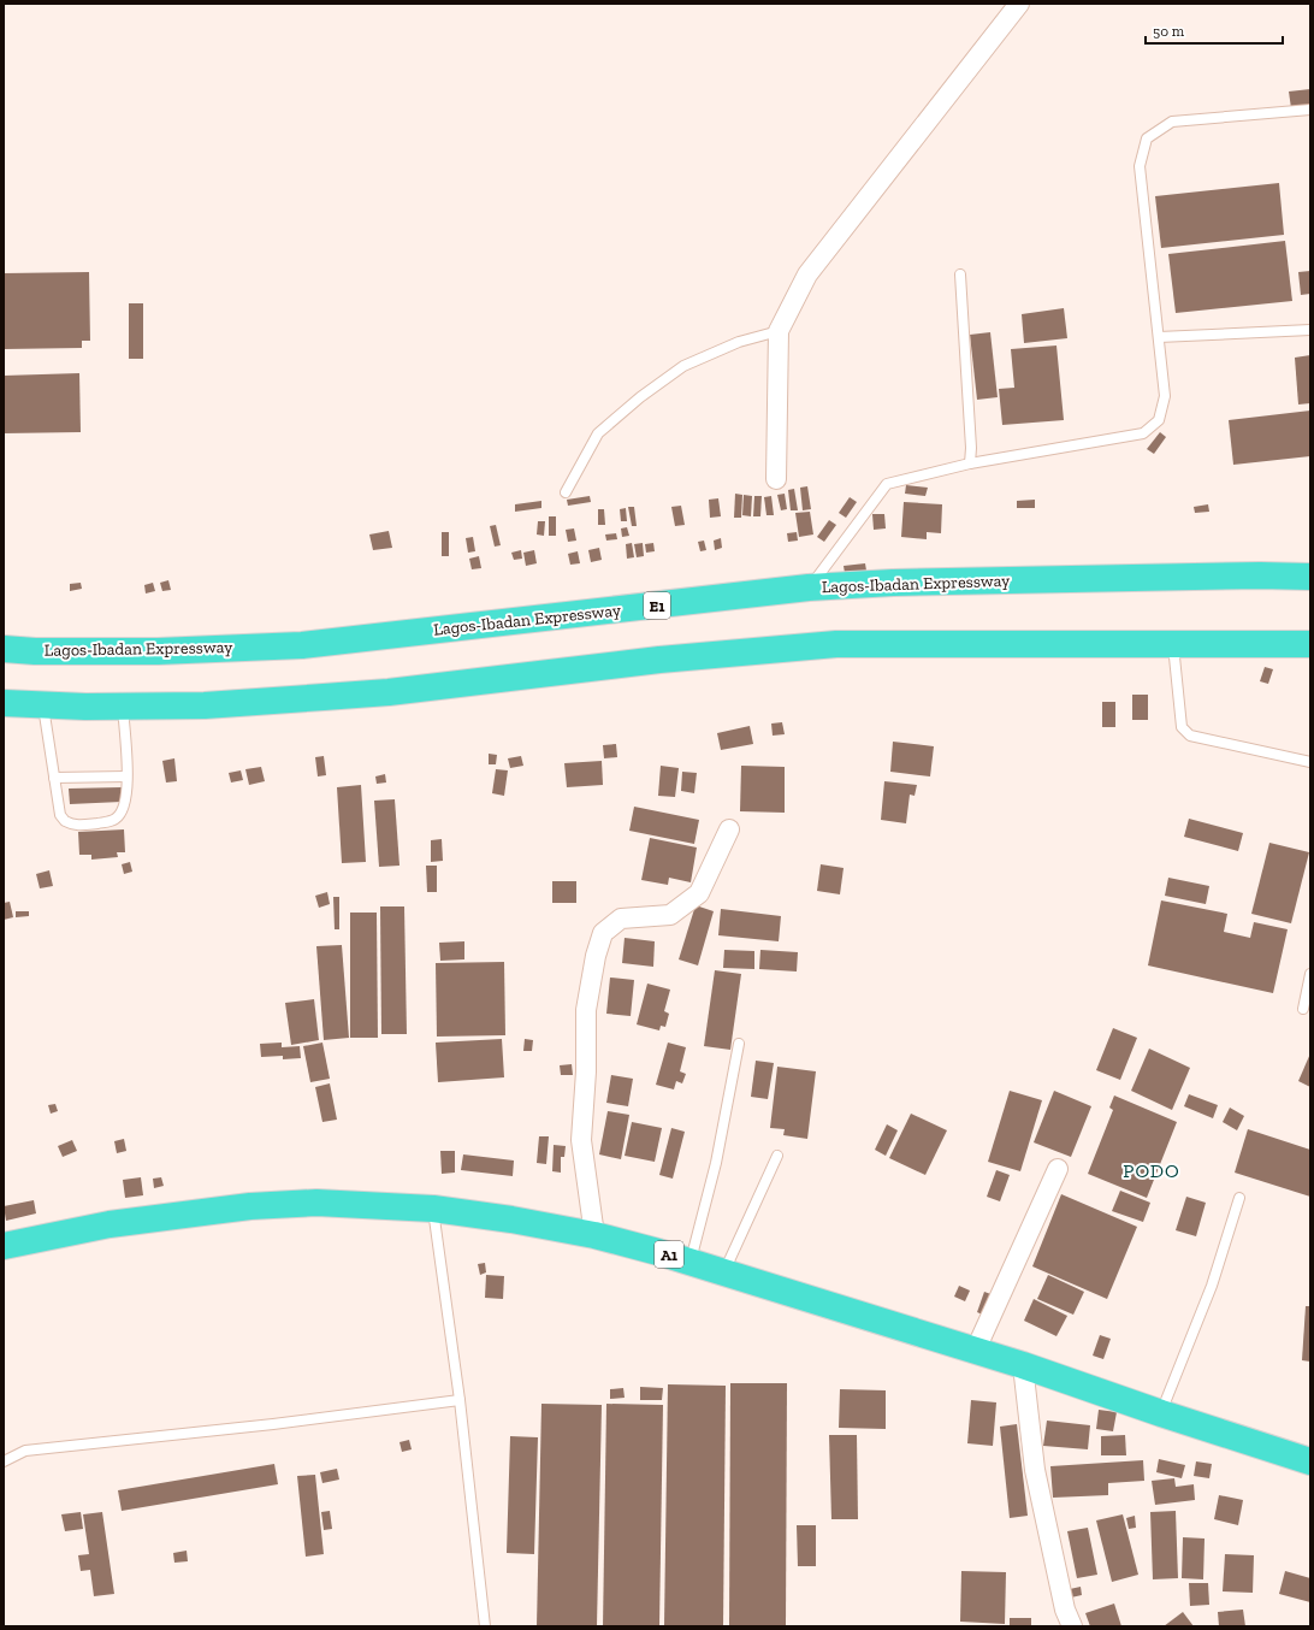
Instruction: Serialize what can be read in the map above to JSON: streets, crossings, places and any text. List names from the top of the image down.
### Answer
{
  "streets": {
    "highway": ["Lagos-Ibadan Expressway", "E1", "A1"]
  },
  "districts": ["PODO"],
  "scale_bar": "50 m"
}
